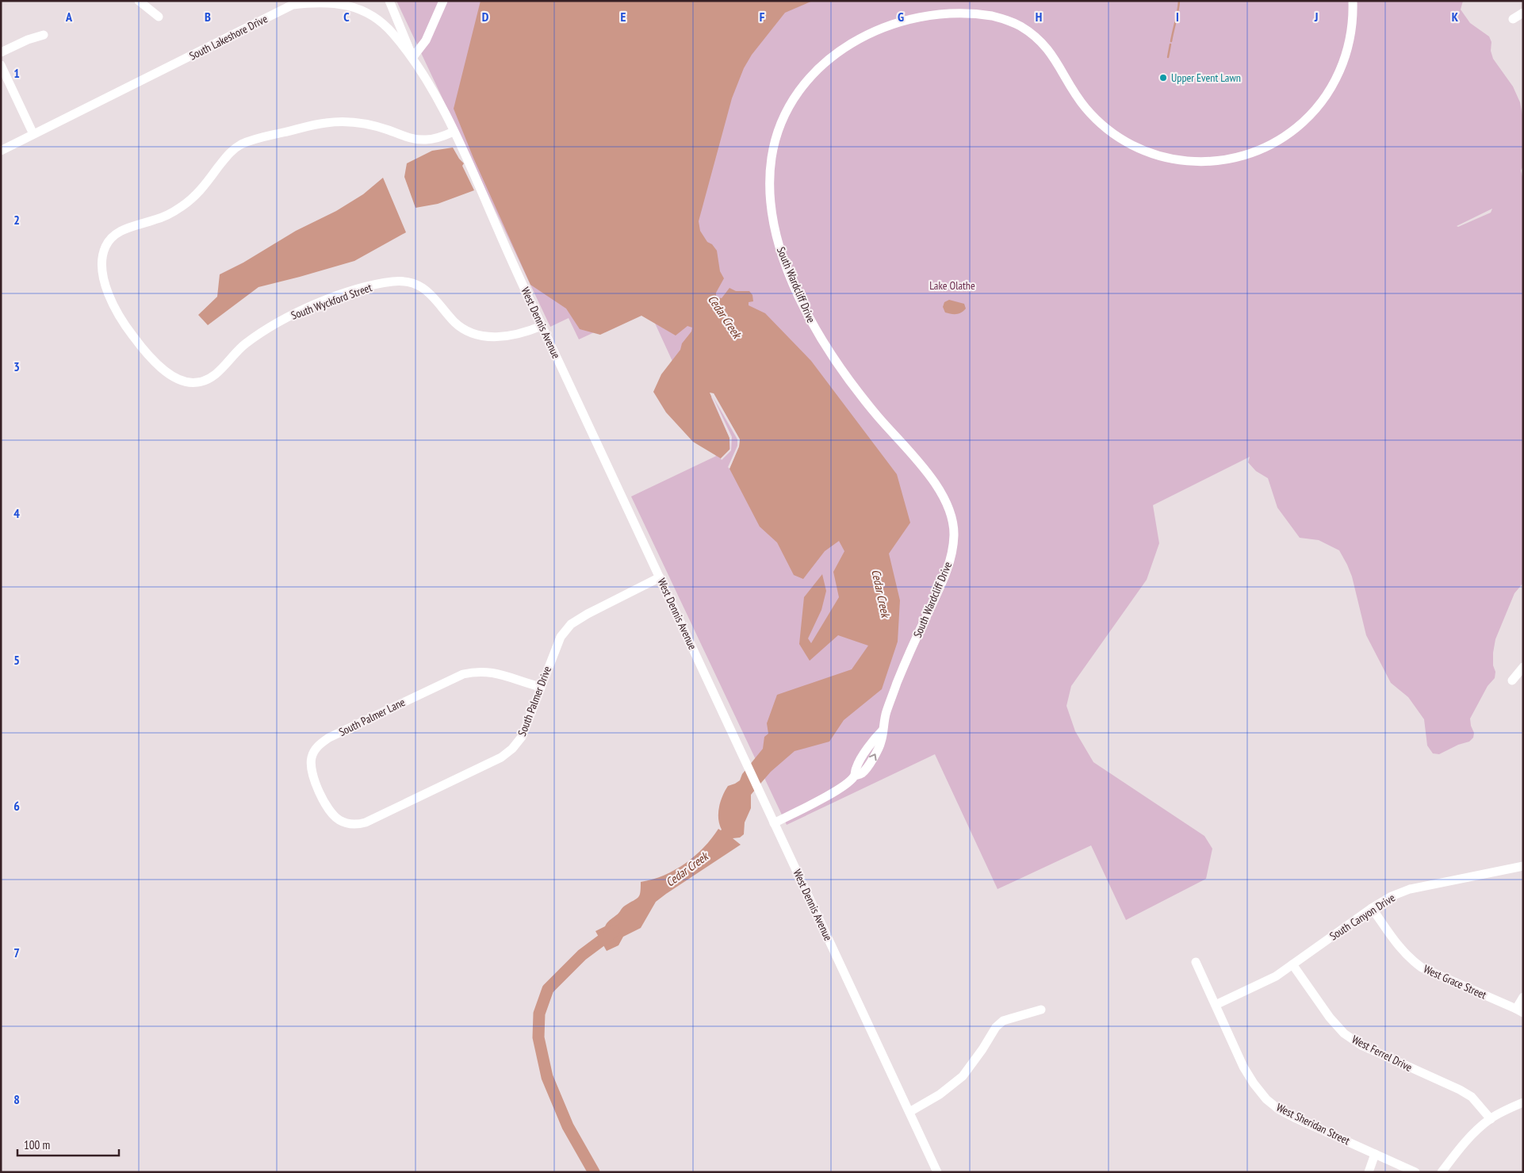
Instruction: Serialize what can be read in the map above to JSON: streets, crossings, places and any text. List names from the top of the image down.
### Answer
{
  "streets": {
    "street": [
      "South Lakeshore Drive",
      "South Wardcliff Drive",
      "South Wyckford Street",
      "West Dennis Avenue",
      "South Palmer Drive",
      "South Palmer Lane",
      "South Canyon Drive",
      "West Grace Street",
      "West Ferrel Drive",
      "West Sheridan Street"
    ]
  },
  "crossings": [
    ["South Lakeshore Drive", "West Dennis Avenue"],
    ["South Wardcliff Drive", "West Dennis Avenue"],
    ["South Wyckford Street", "West Dennis Avenue"],
    ["West Dennis Avenue", "South Palmer Drive"],
    ["South Palmer Drive", "South Palmer Lane"],
    ["South Canyon Drive", "West Grace Street"],
    ["South Canyon Drive", "West Ferrel Drive"],
    ["South Canyon Drive", "West Sheridan Street"]
  ],
  "water": ["Cedar Creek"],
  "parks": ["Lake Olathe"],
  "places": ["Upper Event Lawn"],
  "scale_bar": "100 m",
  "grid": {
    "columns": [
      "A",
      "B",
      "C",
      "D",
      "E",
      "F",
      "G",
      "H",
      "I",
      "J",
      "K"
    ],
    "rows": [
      "1",
      "2",
      "3",
      "4",
      "5",
      "6",
      "7",
      "8"
    ]
  }
}
